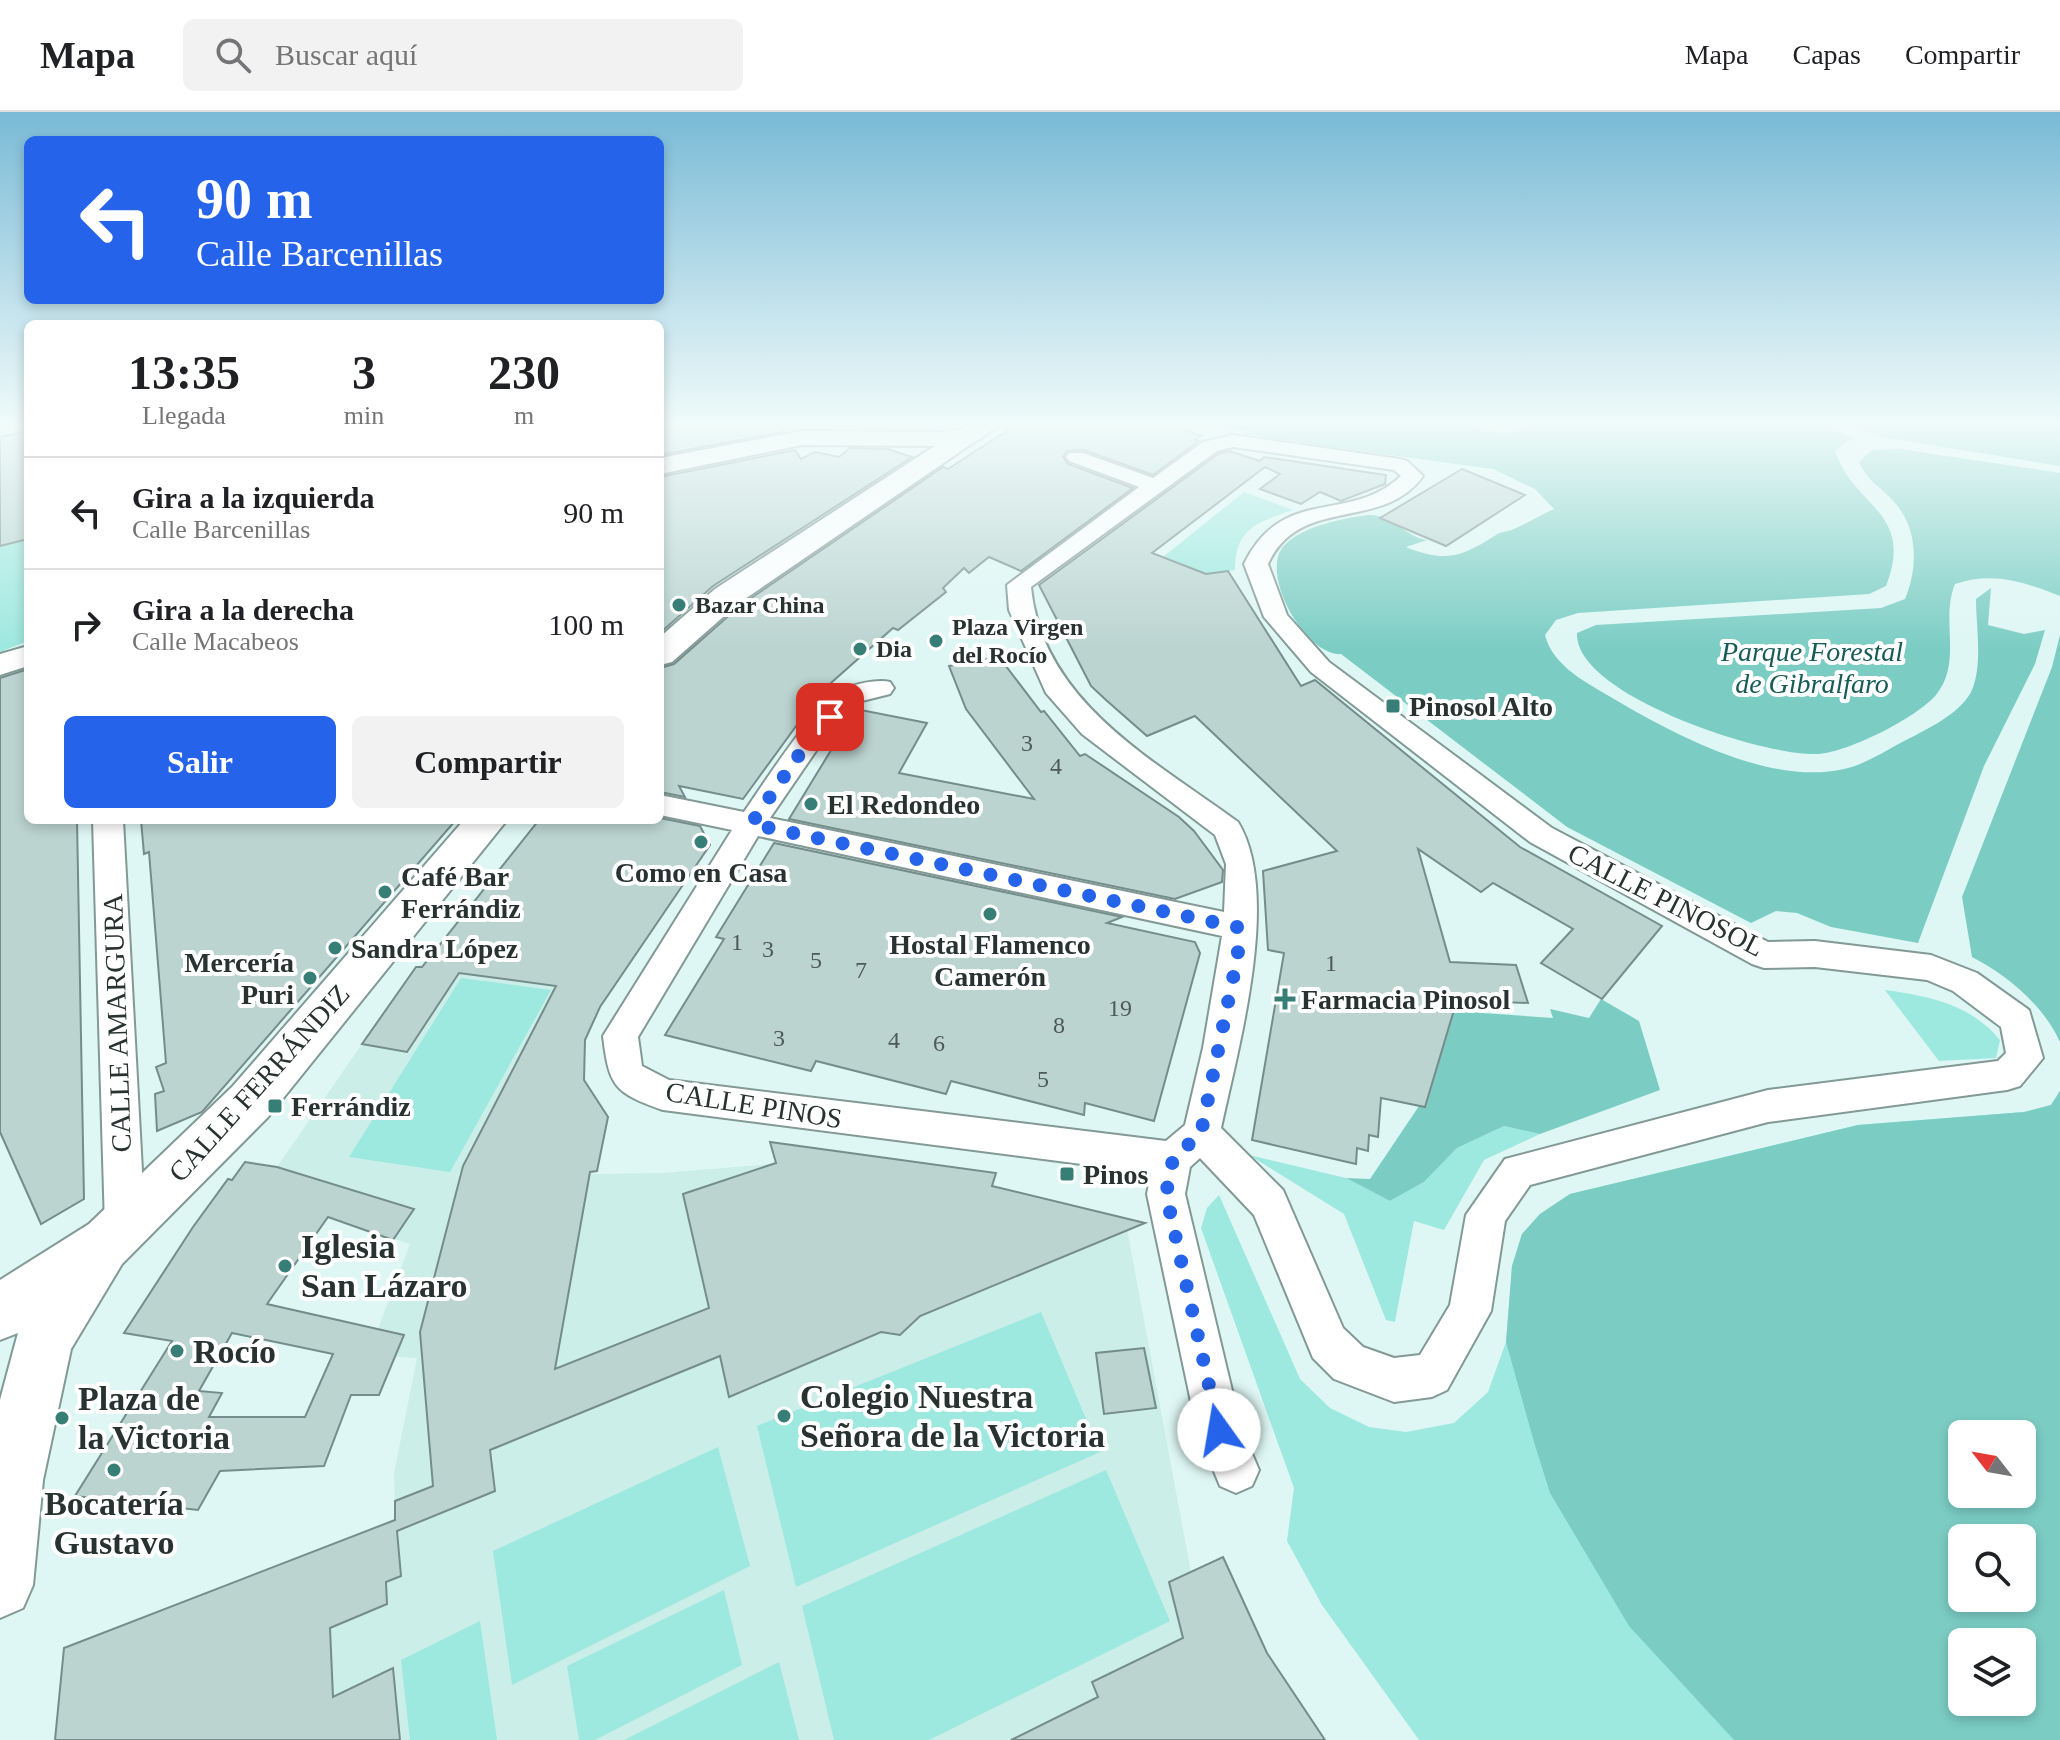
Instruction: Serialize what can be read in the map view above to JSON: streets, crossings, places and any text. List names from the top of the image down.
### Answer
{
  "streets": {
    "main road": ["CALLE FERRÁNDIZ"],
    "street": ["CALLE PINOSOL", "CALLE AMARGURA", "CALLE PINOS"]
  },
  "crossings": [
    ["CALLE PINOSOL", "CALLE PINOS"],
    ["CALLE AMARGURA", "CALLE FERRÁNDIZ"]
  ],
  "parks": ["Parque Forestal de Gibralfaro"],
  "places": {
    "other": [
      "Bazar China",
      "Plaza Virgen del Rocío",
      "Dia",
      "El Redondeo",
      "Como en Casa",
      "Café Bar Ferrándiz",
      "Hostal Flamenco Camerón",
      "Sandra López",
      "Mercería Puri",
      "Iglesia San Lázaro",
      "Rocío",
      "Colegio Nuestra Señora de la Victoria",
      "Plaza de la Victoria",
      "Bocatería Gustavo"
    ],
    "transit": ["Pinosol Alto", "Ferrándiz", "Pinos"],
    "health": ["Farmacia Pinosol"]
  },
  "house_numbers": [
    "3",
    "4",
    "1",
    "3",
    "5",
    "1",
    "7",
    "19",
    "8",
    "3",
    "4",
    "6",
    "5"
  ],
  "north": "top left",
  "page": {
    "header": "Mapa",
    "search": "Buscar aquí",
    "nav": ["Mapa", "Capas", "Compartir"],
    "turn": ["90 m", "Calle Barcenillas"],
    "eta": [
      "13:35",
      "Llegada",
      "3",
      "min",
      "230",
      "m"
    ],
    "list": [
      {
        "name": "Gira a la izquierda",
        "note": "Calle Barcenillas",
        "value": "90 m"
      },
      {
        "name": "Gira a la derecha",
        "note": "Calle Macabeos",
        "value": "100 m"
      }
    ],
    "buttons": ["Salir", "Compartir"]
  }
}
